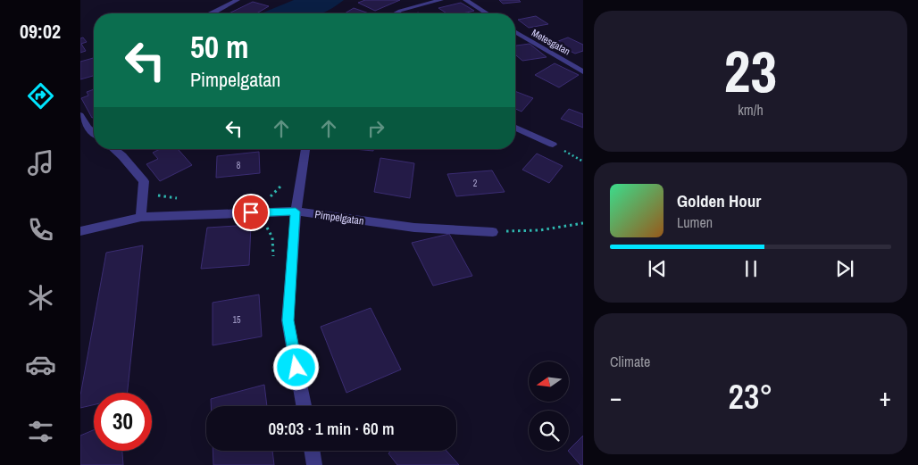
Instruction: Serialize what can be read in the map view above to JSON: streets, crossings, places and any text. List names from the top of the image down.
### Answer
{
  "streets": {
    "street": ["Metesgatan", "Pimpelgatan"]
  },
  "house_numbers": ["8", "2", "15"],
  "north": "left",
  "page": {
    "tabs": "09:02",
    "tile": [
      ["23", "km/h"],
      "Climate"
    ],
    "turn": ["50 m", "Pimpelgatan"],
    "song": ["Golden Hour", "Lumen"],
    "heat": ["−", "23°", "+"],
    "limit": "30",
    "trip": "09:03 · 1 min · 60 m"
  }
}
